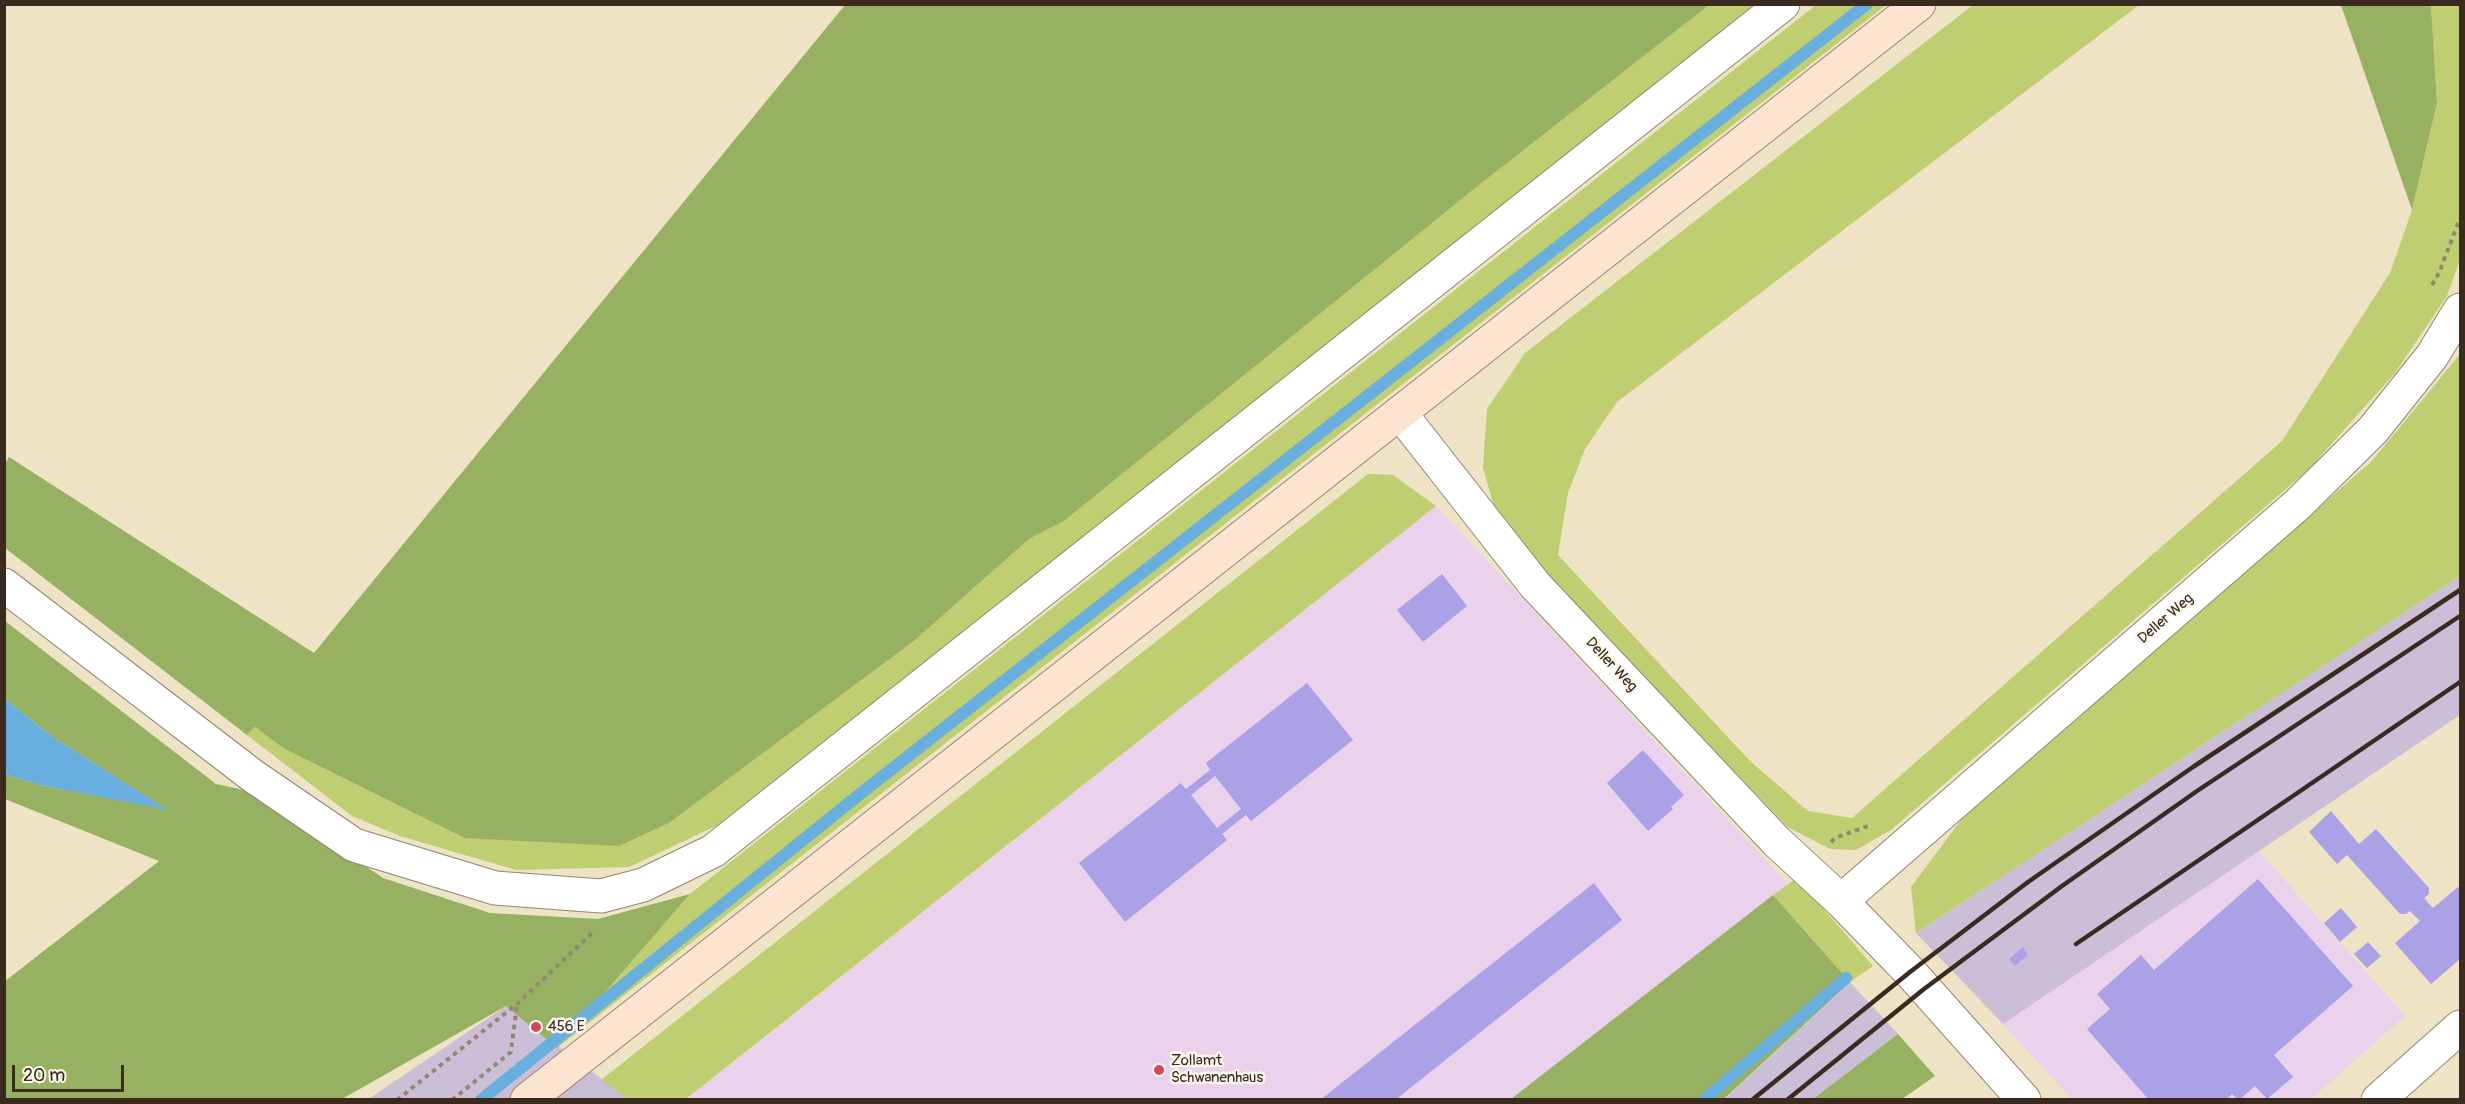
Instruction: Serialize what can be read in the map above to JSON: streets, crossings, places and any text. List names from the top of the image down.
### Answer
{
  "streets": {
    "street": ["Deller Weg"]
  },
  "places": ["456 E", "Zollamt Schwanenhaus"],
  "scale_bar": "20 m"
}
